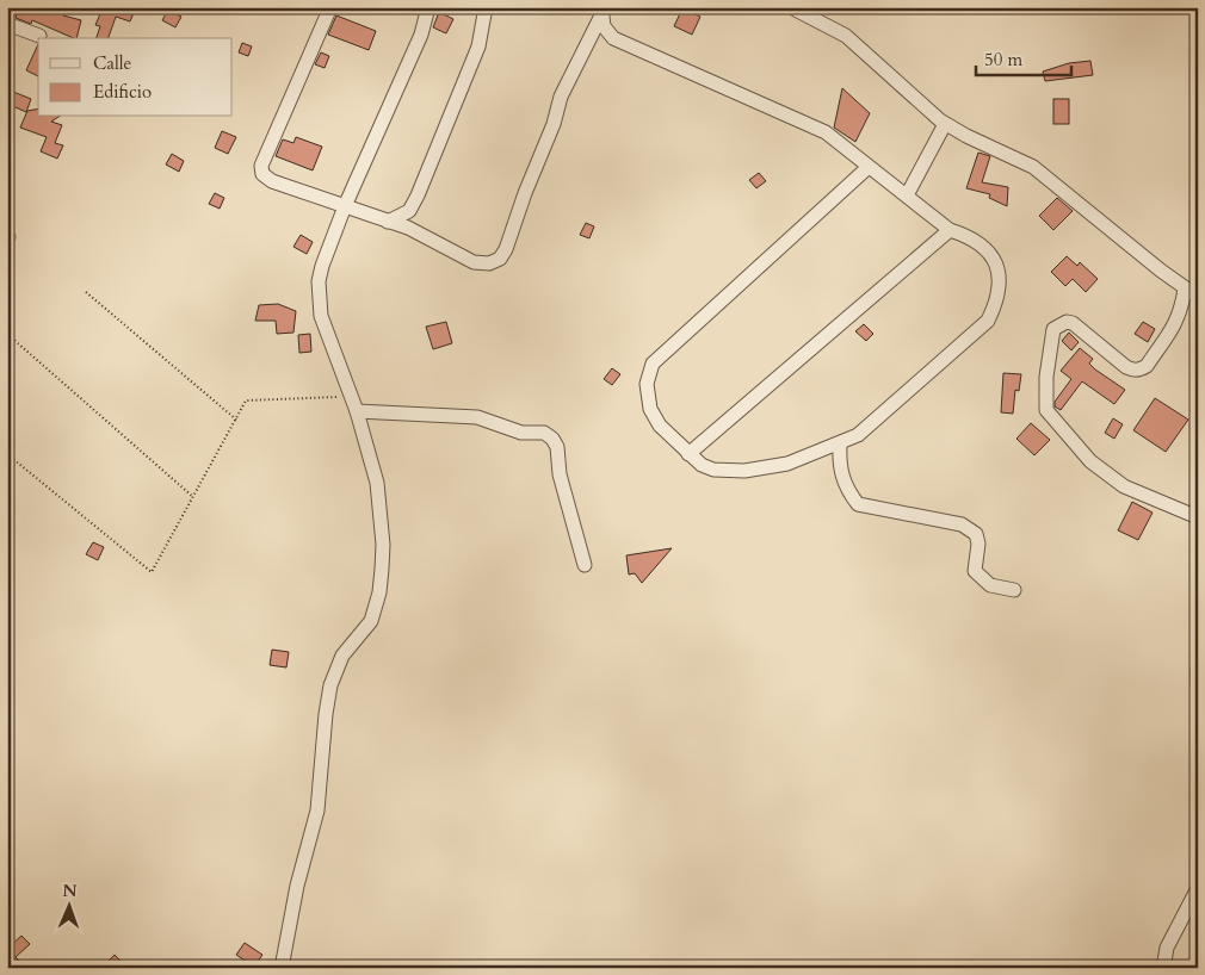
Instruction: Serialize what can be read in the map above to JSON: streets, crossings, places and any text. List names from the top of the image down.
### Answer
{
  "legend": ["Calle", "Edificio"],
  "scale_bar": "50 m",
  "north": "top"
}
